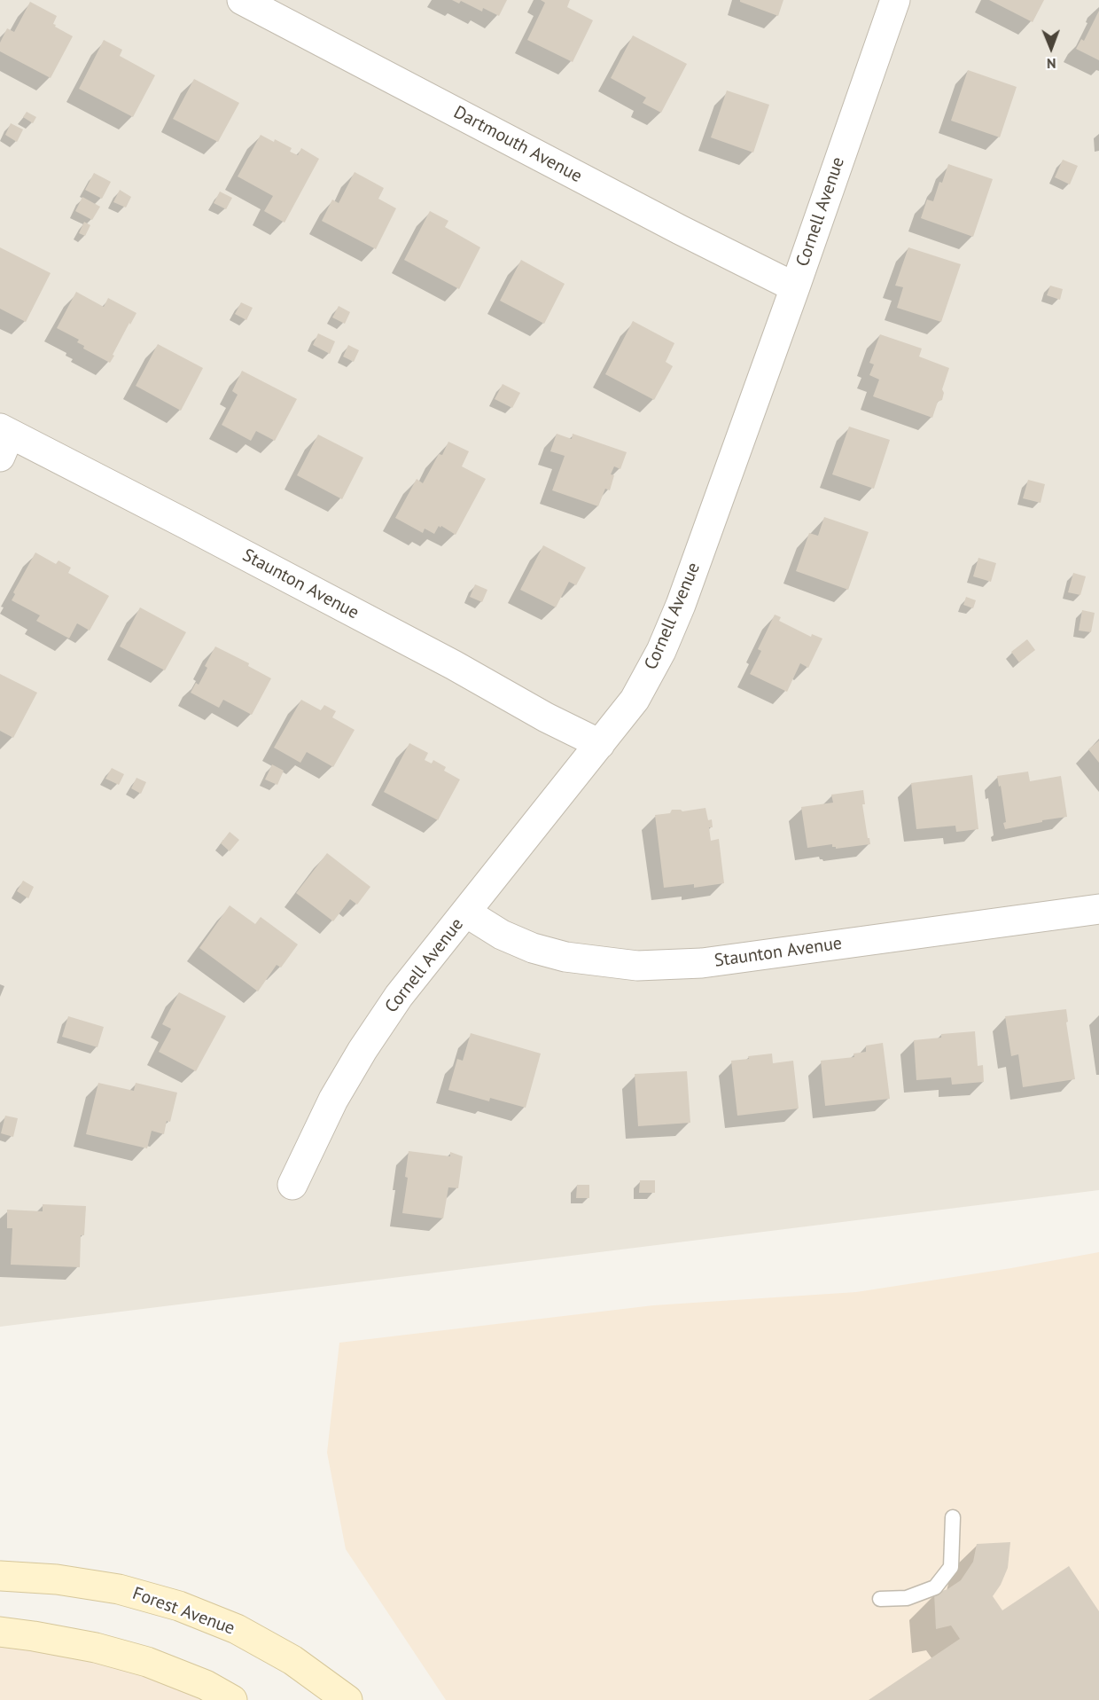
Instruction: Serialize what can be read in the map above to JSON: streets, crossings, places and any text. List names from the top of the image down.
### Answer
{
  "streets": {
    "main road": ["Forest Avenue"],
    "street": ["Dartmouth Avenue", "Cornell Avenue", "Staunton Avenue"]
  },
  "crossings": [
    ["Dartmouth Avenue", "Cornell Avenue"],
    ["Cornell Avenue", "Staunton Avenue"]
  ],
  "north": "bottom"
}
